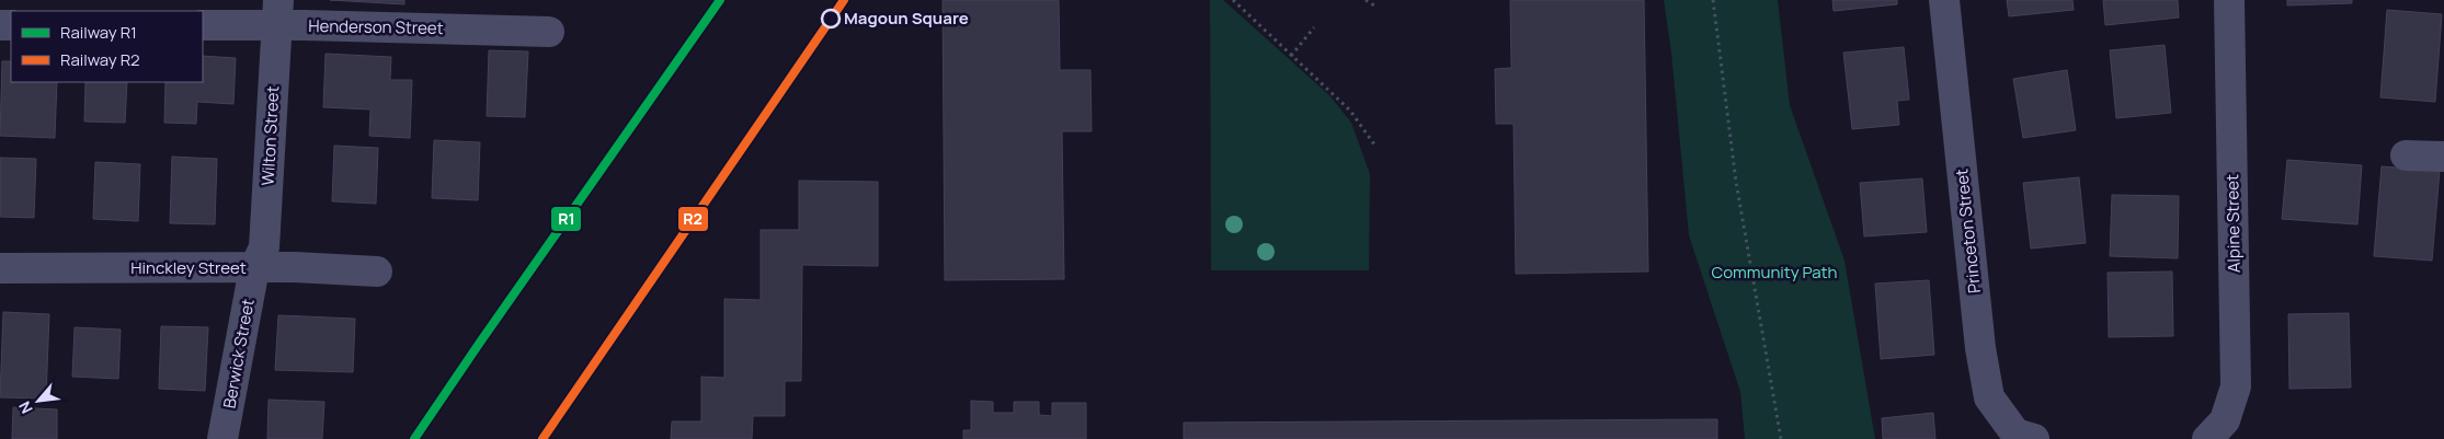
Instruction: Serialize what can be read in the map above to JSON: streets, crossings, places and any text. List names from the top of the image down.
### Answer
{
  "streets": {
    "street": [
      "Henderson Street",
      "Wilton Street",
      "Alpine Street",
      "Princeton Street",
      "Hinckley Street",
      "Berwick Street"
    ]
  },
  "crossings": [
    ["Henderson Street", "Wilton Street"],
    ["Wilton Street", "Hinckley Street"],
    ["Wilton Street", "Berwick Street"],
    ["Hinckley Street", "Berwick Street"]
  ],
  "parks": ["Community Path"],
  "places": ["Magoun Square"],
  "lines": ["rail line R1", "rail line R2"],
  "legend": ["Railway R1", "Railway R2"],
  "north": "bottom left"
}
